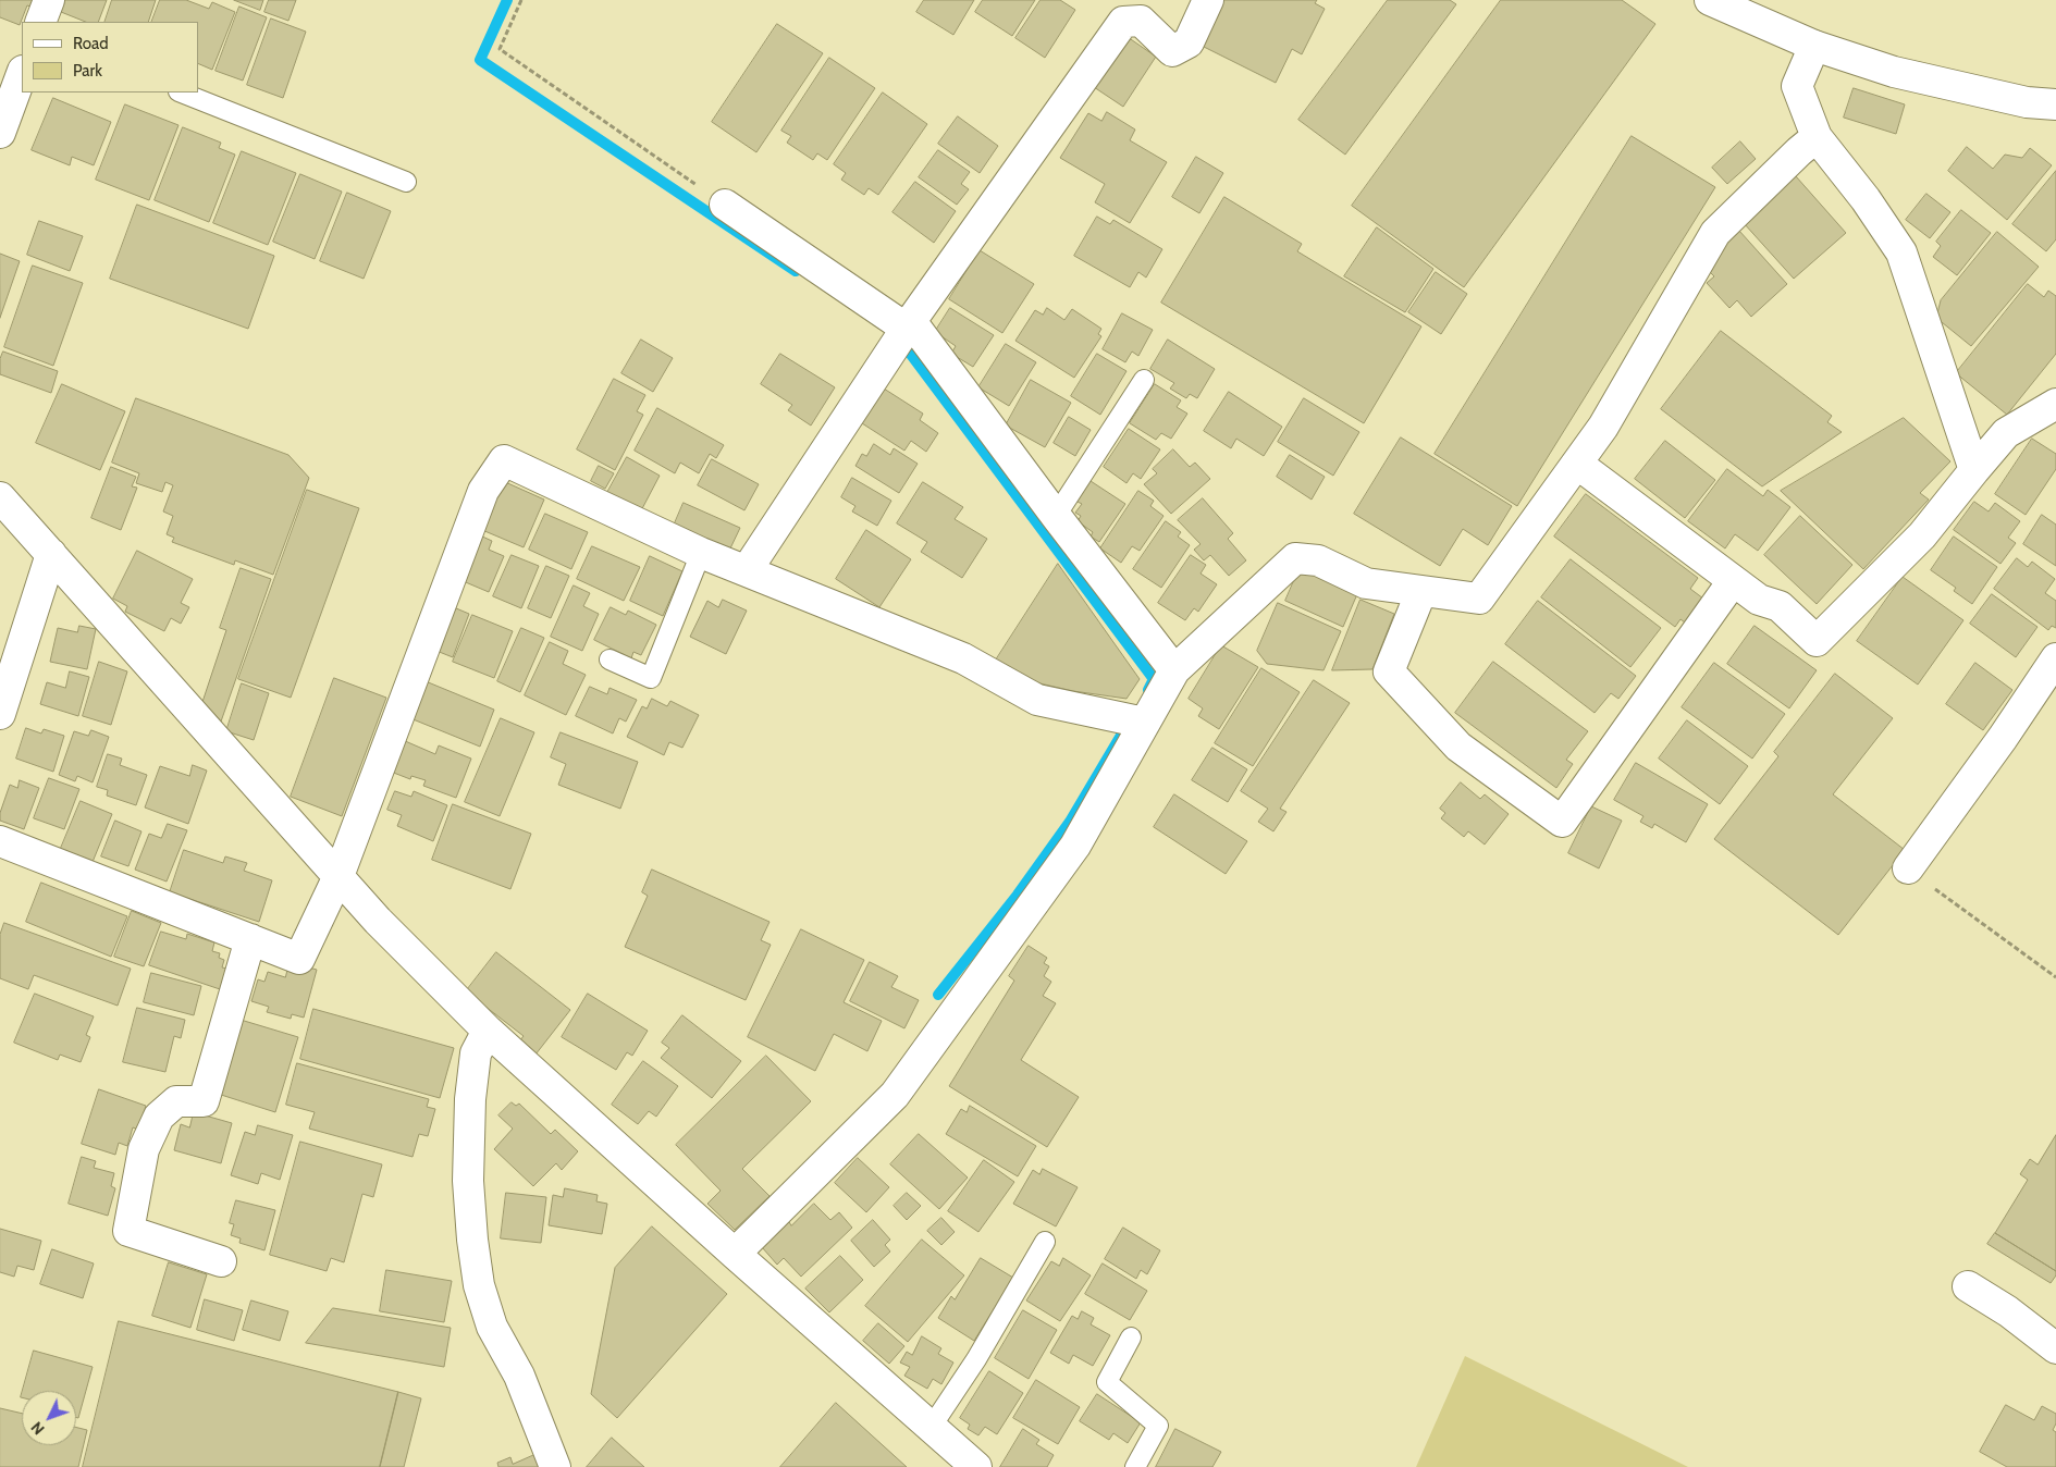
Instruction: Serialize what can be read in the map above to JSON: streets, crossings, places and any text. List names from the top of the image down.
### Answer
{
  "legend": ["Road", "Park"],
  "north": "bottom left"
}
